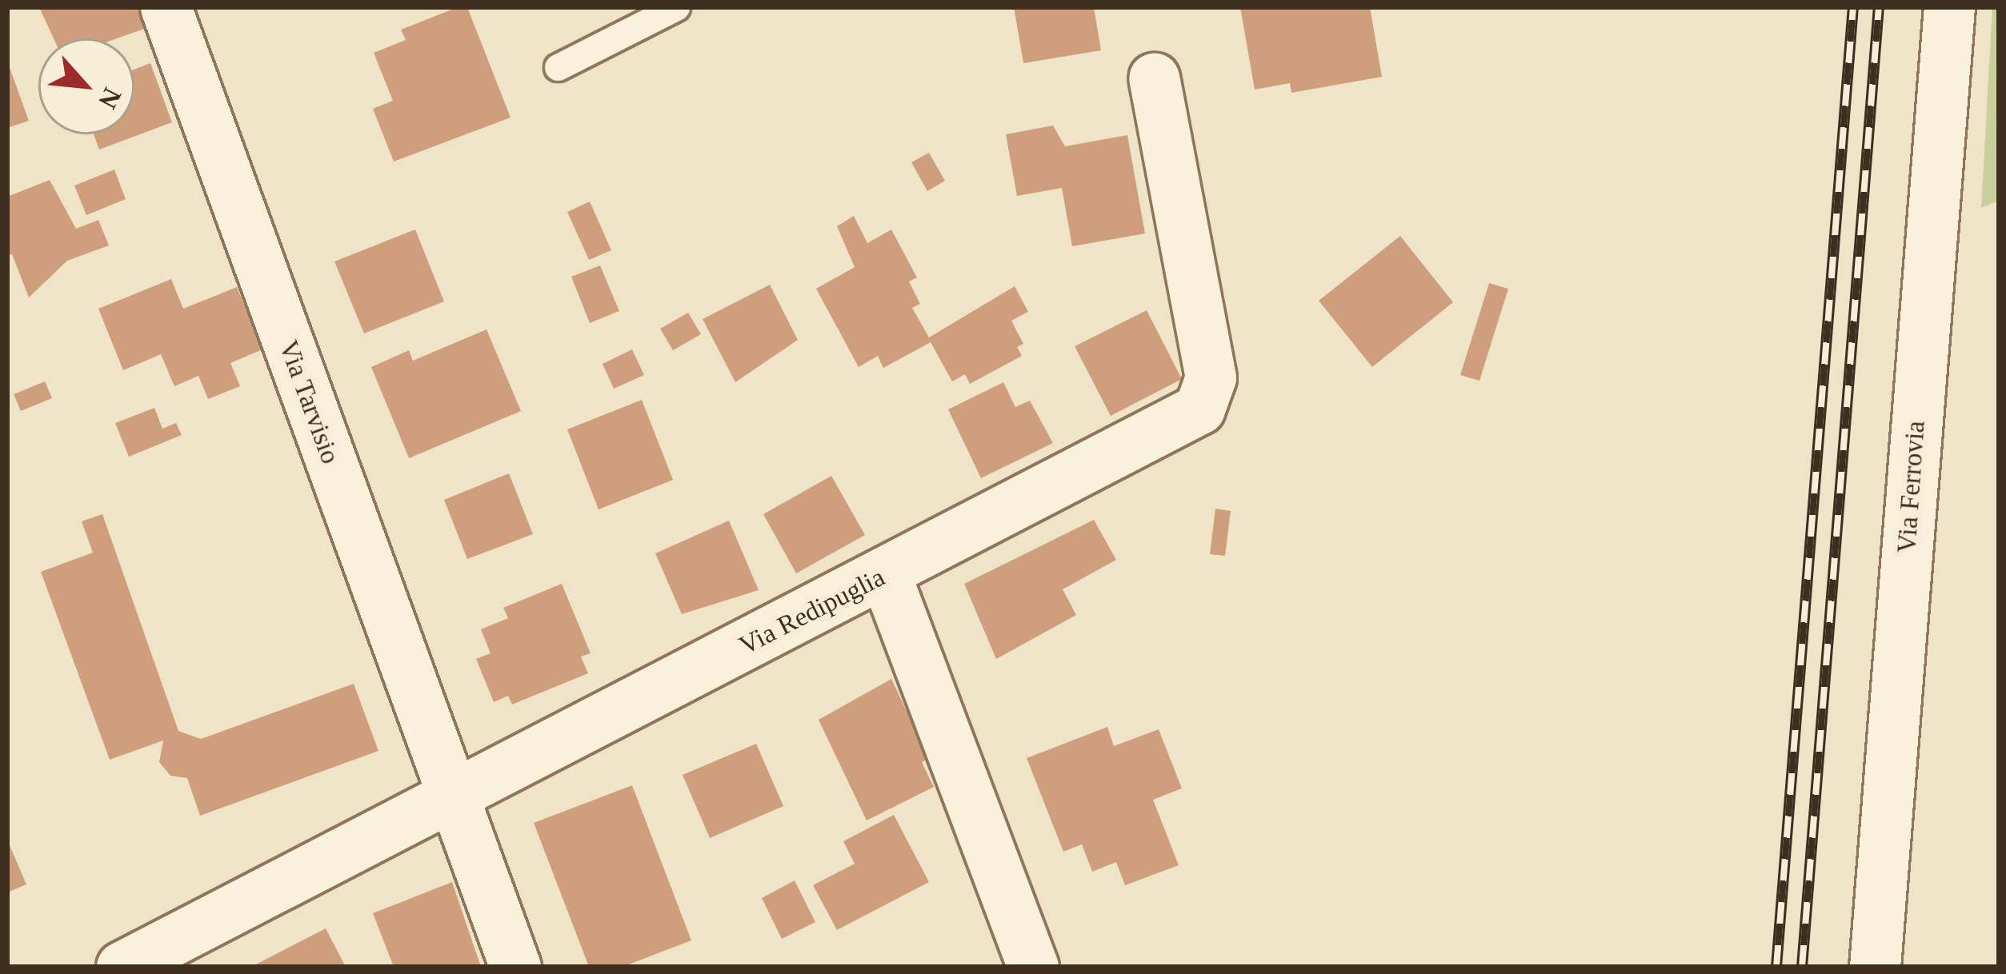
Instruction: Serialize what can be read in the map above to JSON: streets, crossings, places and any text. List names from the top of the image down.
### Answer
{
  "streets": {
    "street": ["Via Tarvisio", "Via Ferrovia", "Via Redipuglia"]
  },
  "crossings": [
    ["Via Tarvisio", "Via Redipuglia"]
  ],
  "north": "bottom right"
}
